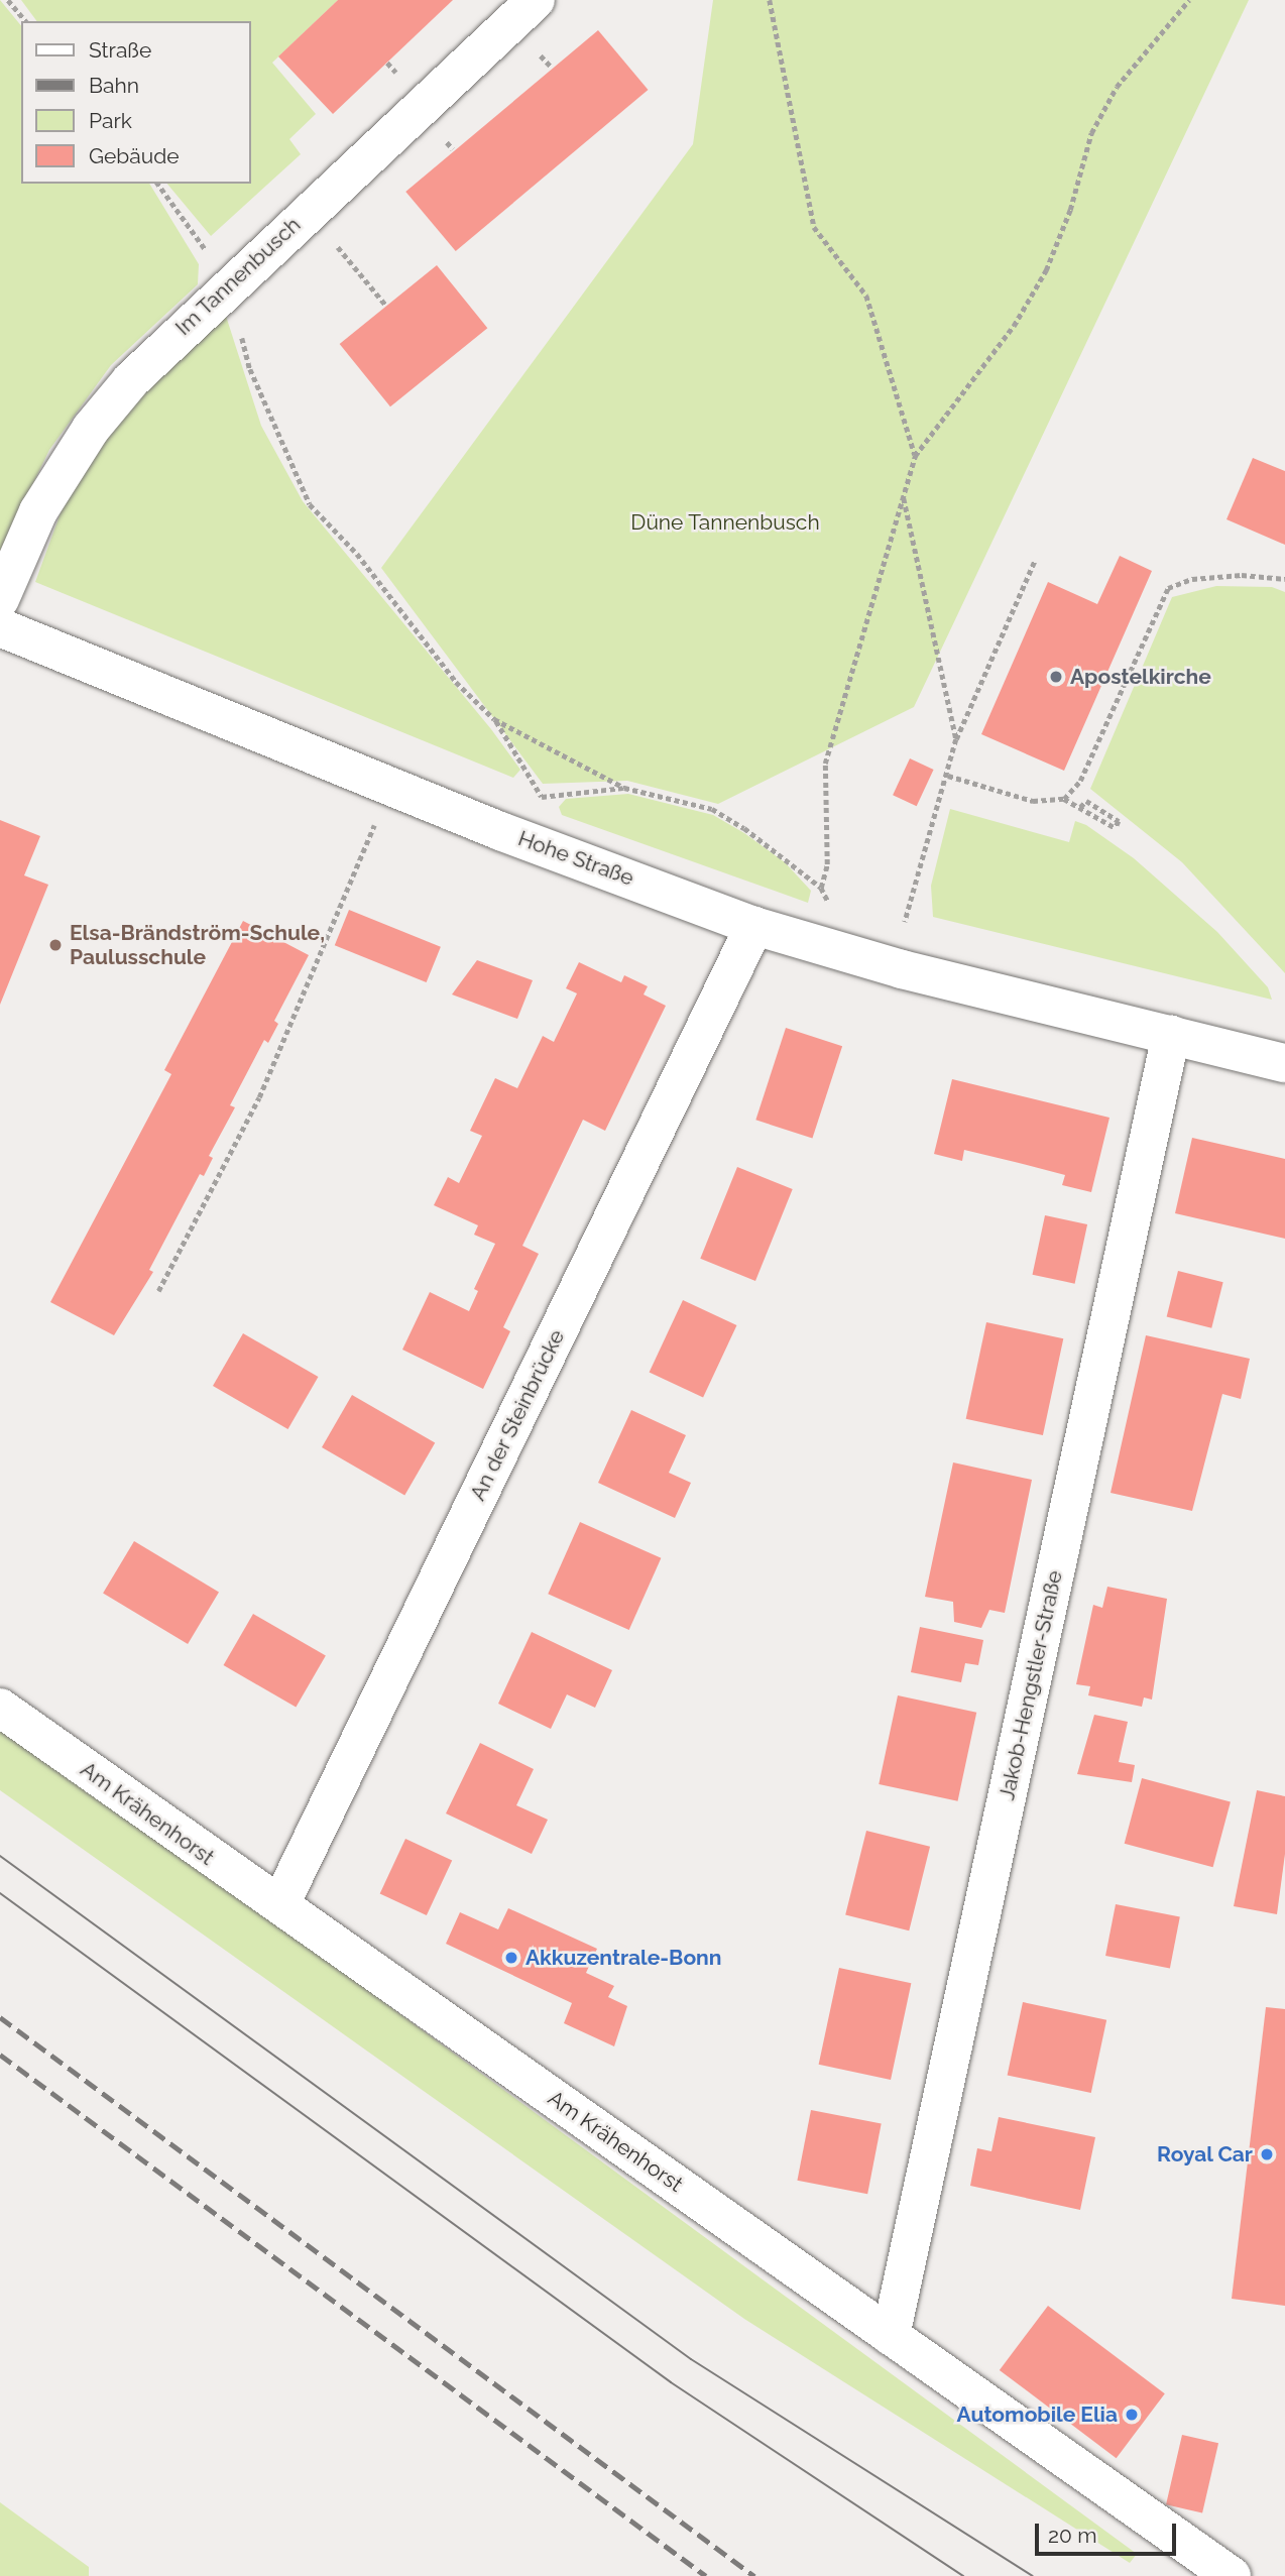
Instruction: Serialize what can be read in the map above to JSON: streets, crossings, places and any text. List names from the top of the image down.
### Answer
{
  "streets": {
    "street": [
      "Im Tannenbusch",
      "Hohe Straße",
      "An der Steinbrücke",
      "Jakob-Hengstler-Straße",
      "Am Krähenhorst"
    ]
  },
  "crossings": [
    ["Hohe Straße", "An der Steinbrücke"],
    ["Hohe Straße", "Jakob-Hengstler-Straße"],
    ["An der Steinbrücke", "Am Krähenhorst"],
    ["Jakob-Hengstler-Straße", "Am Krähenhorst"]
  ],
  "parks": ["Düne Tannenbusch"],
  "places": [
    "Apostelkirche",
    "Elsa-Brändström-Schule, Paulusschule",
    "Akkuzentrale-Bonn",
    "Royal Car",
    "Automobile Elia"
  ],
  "legend": [
    "Straße",
    "Bahn",
    "Park",
    "Gebäude"
  ],
  "scale_bar": "20 m"
}
